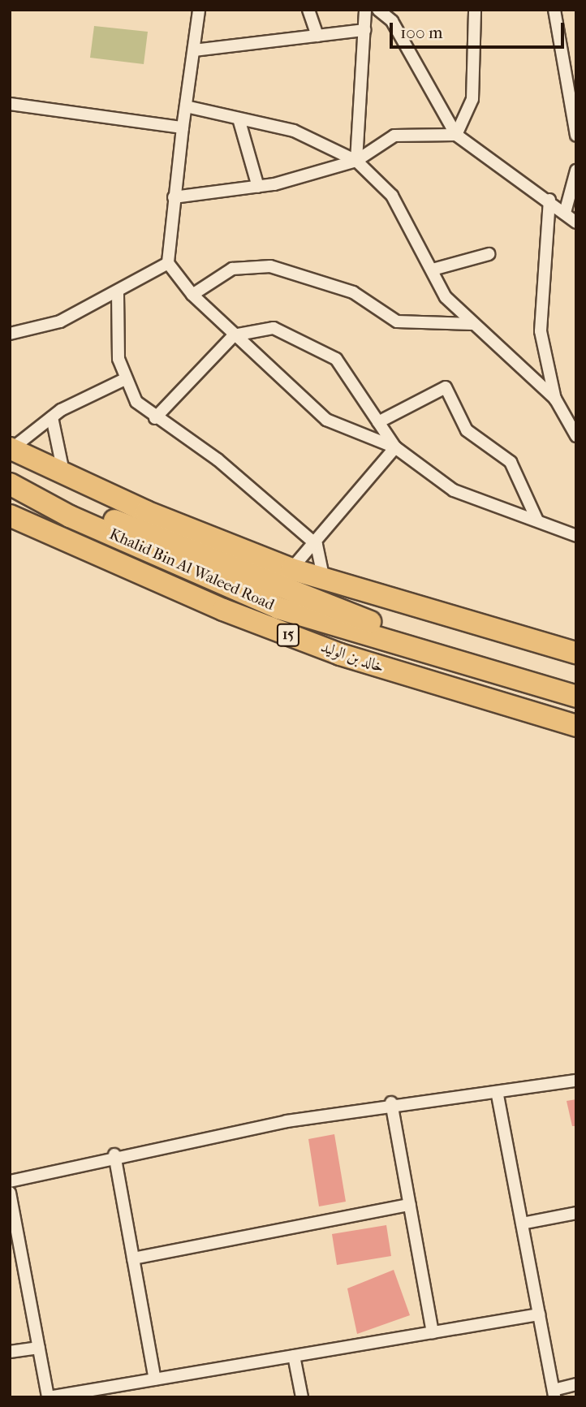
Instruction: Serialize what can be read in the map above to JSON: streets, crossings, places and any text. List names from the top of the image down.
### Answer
{
  "streets": {
    "highway": ["Khalid Bin Al Waleed Road", "15", "خالد بن الوليد"]
  },
  "scale_bar": "100 m"
}
